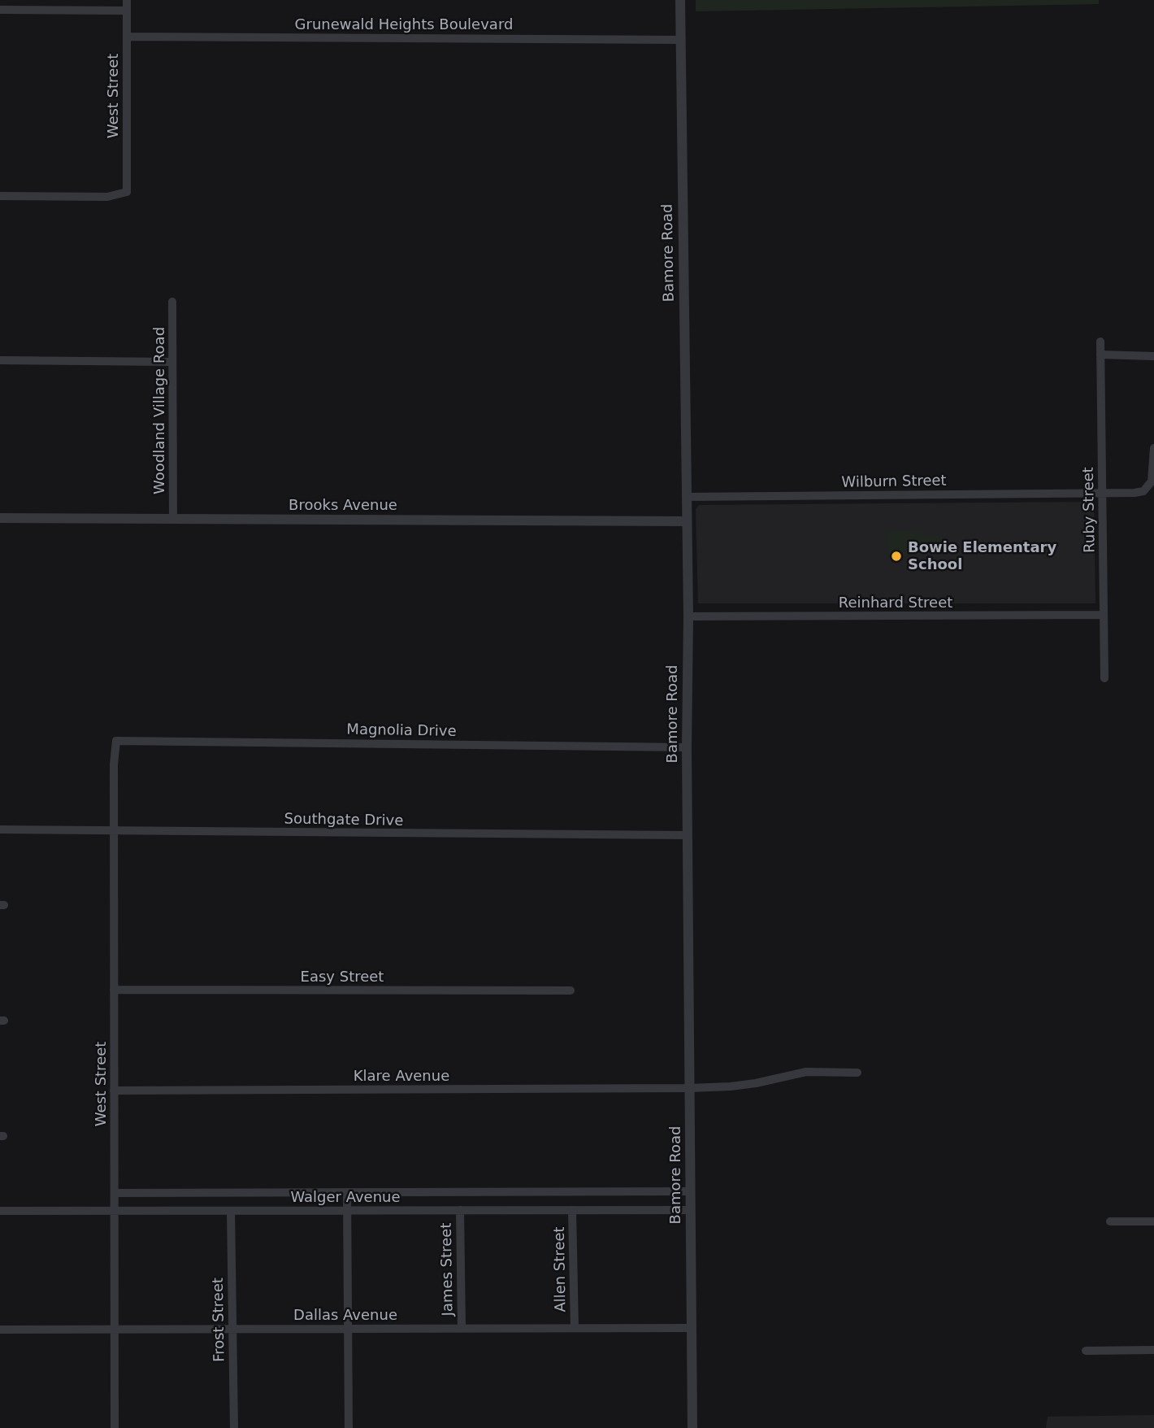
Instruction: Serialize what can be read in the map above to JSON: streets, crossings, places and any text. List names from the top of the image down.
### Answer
{
  "streets": {
    "street": [
      "Grunewald Heights Boulevard",
      "West Street",
      "Bamore Road",
      "Woodland Village Road",
      "Wilburn Street",
      "Brooks Avenue",
      "Ruby Street",
      "Reinhard Street",
      "Magnolia Drive",
      "Southgate Drive",
      "Easy Street",
      "Klare Avenue",
      "Walger Avenue",
      "James Street",
      "Allen Street",
      "Dallas Avenue",
      "Frost Street"
    ]
  },
  "crossings": [
    ["Grunewald Heights Boulevard", "West Street"],
    ["Grunewald Heights Boulevard", "Bamore Road"],
    ["West Street", "Magnolia Drive"],
    ["West Street", "Southgate Drive"],
    ["West Street", "Easy Street"],
    ["West Street", "Klare Avenue"],
    ["West Street", "Walger Avenue"],
    ["West Street", "Dallas Avenue"],
    ["Bamore Road", "Wilburn Street"],
    ["Bamore Road", "Brooks Avenue"],
    ["Bamore Road", "Reinhard Street"],
    ["Bamore Road", "Magnolia Drive"],
    ["Bamore Road", "Southgate Drive"],
    ["Bamore Road", "Klare Avenue"],
    ["Bamore Road", "Walger Avenue"],
    ["Bamore Road", "Dallas Avenue"],
    ["Woodland Village Road", "Brooks Avenue"],
    ["Wilburn Street", "Ruby Street"],
    ["Ruby Street", "Reinhard Street"],
    ["Walger Avenue", "James Street"],
    ["Walger Avenue", "Allen Street"],
    ["Walger Avenue", "Frost Street"],
    ["James Street", "Dallas Avenue"],
    ["Allen Street", "Dallas Avenue"],
    ["Dallas Avenue", "Frost Street"]
  ],
  "places": ["Bowie Elementary School"]
}
